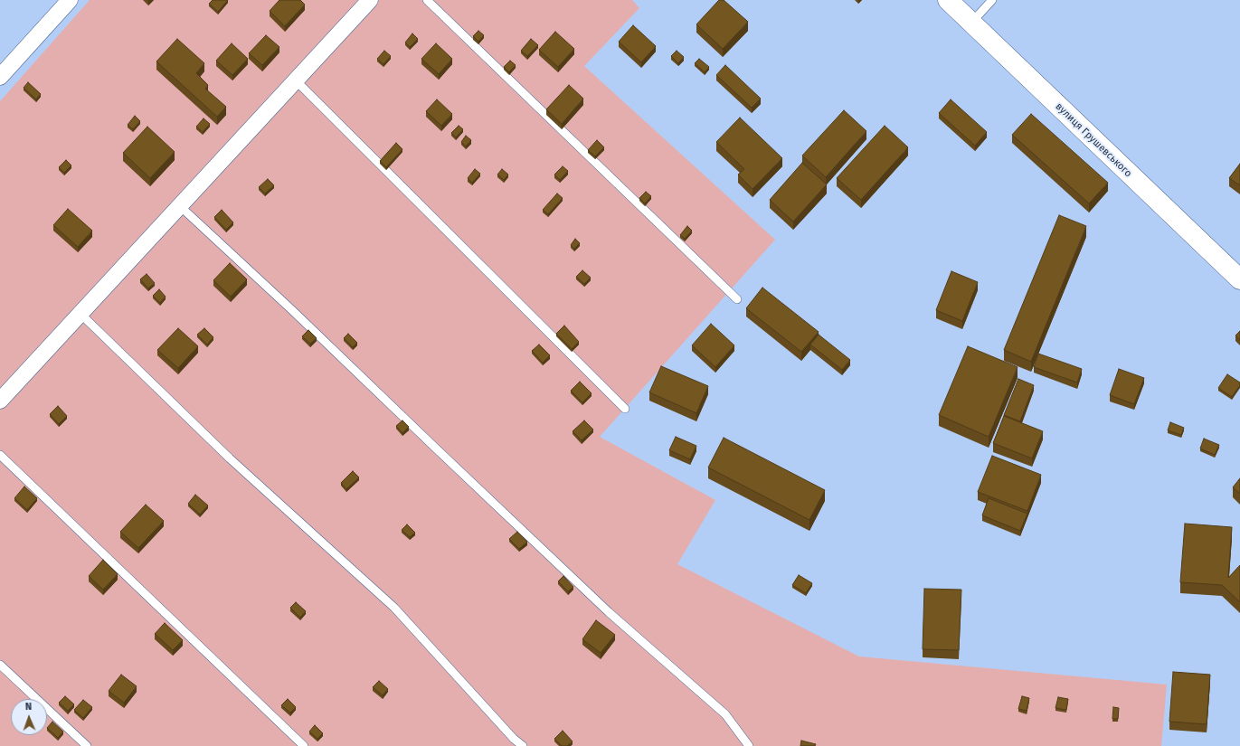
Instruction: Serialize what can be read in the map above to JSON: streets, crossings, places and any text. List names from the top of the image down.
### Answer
{
  "streets": {
    "street": ["вулиця Грушевського"]
  },
  "north": "top"
}
